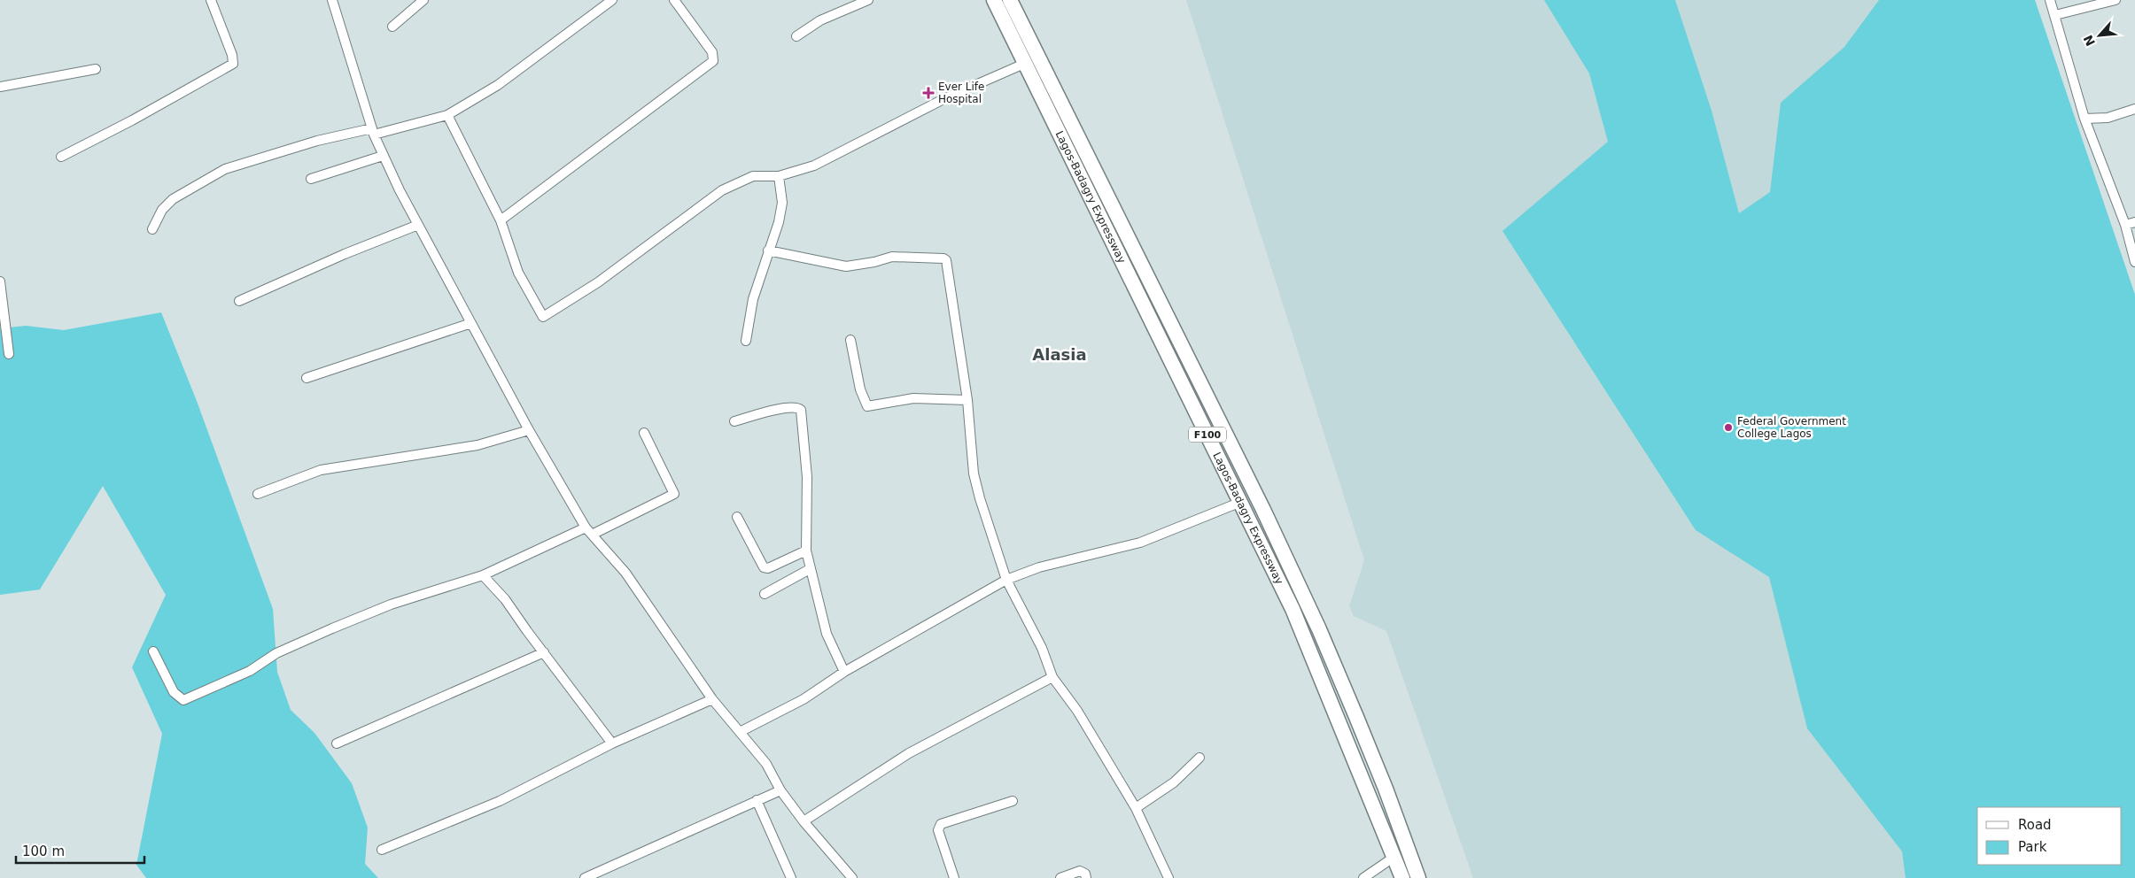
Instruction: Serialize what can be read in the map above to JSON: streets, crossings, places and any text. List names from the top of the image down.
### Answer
{
  "streets": {
    "highway": ["Lagos-Badagry Expressway", "F100"]
  },
  "districts": ["Alasia"],
  "places": {
    "health": ["Ever Life Hospital"],
    "other": ["Federal Government College Lagos"]
  },
  "legend": ["Road", "Park"],
  "scale_bar": "100 m",
  "north": "bottom left"
}
